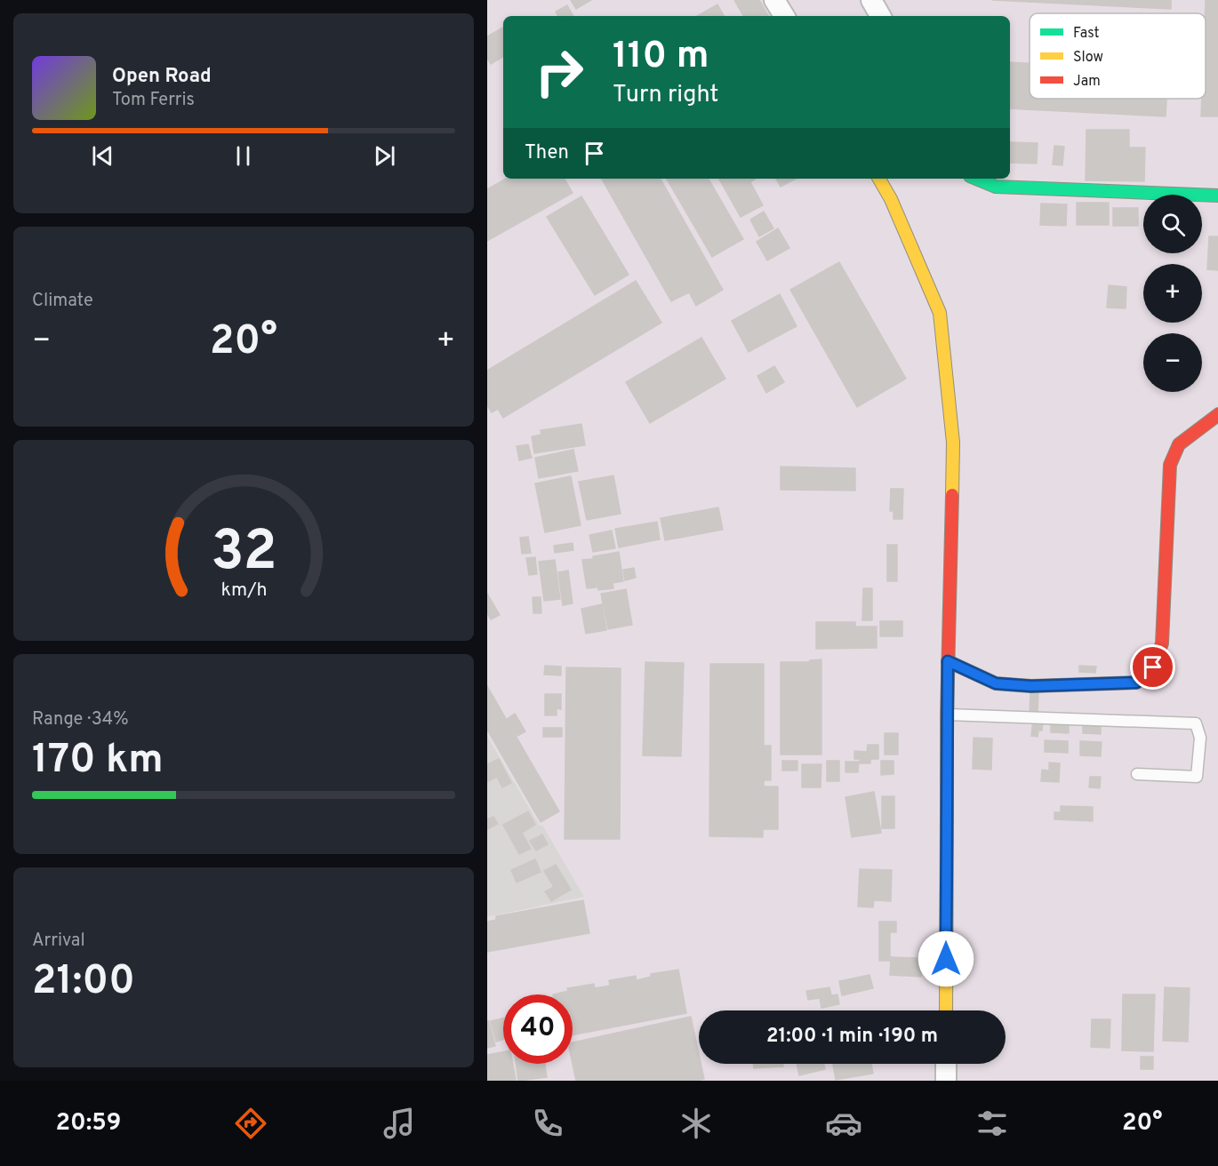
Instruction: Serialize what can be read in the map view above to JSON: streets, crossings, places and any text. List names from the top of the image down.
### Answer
{
  "legend": ["Fast", "Slow", "Jam"],
  "page": {
    "turn": ["110 m", "Turn right"],
    "song": ["Open Road", "Tom Ferris"],
    "then": "Then",
    "map_buttons": ["+", "−"],
    "tile": [
      "Climate",
      ["Range · 34%", "170 km"],
      ["Arrival", "21:00"]
    ],
    "heat": ["−", "20°", "+"],
    "limit": "40",
    "trip": "21:00 · 1 min · 190 m",
    "tabs": ["20:59", "20°"],
    "gauge": ["32", "km/h"]
  }
}
